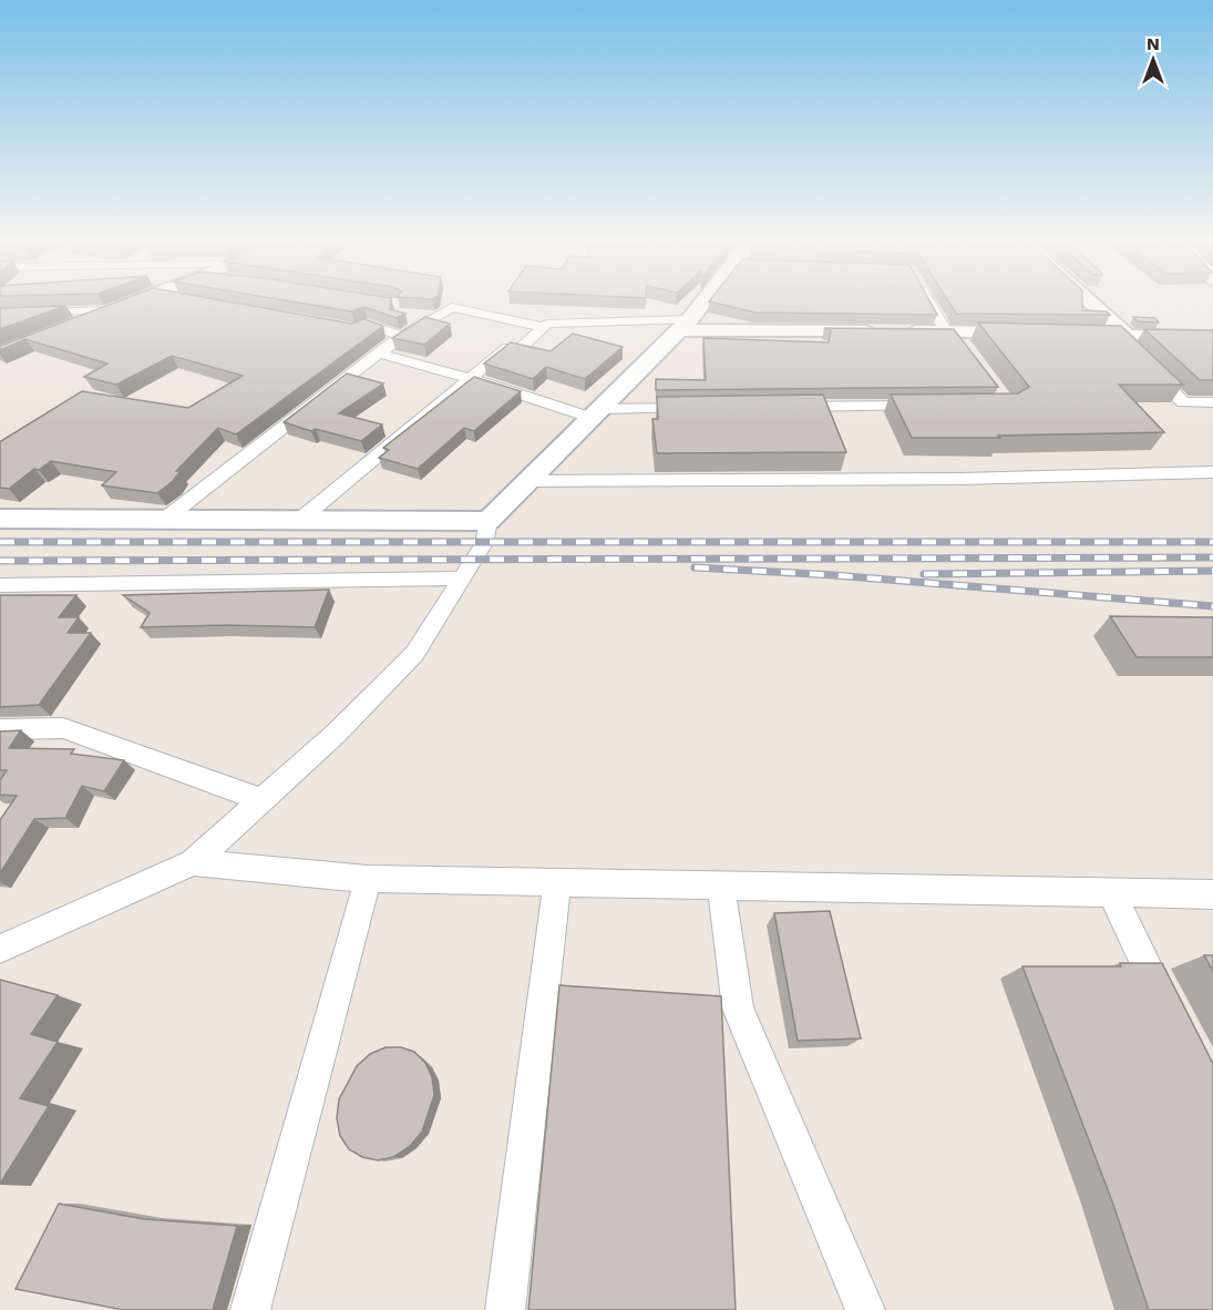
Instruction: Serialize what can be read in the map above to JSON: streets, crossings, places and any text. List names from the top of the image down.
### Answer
{
  "north": "top"
}
